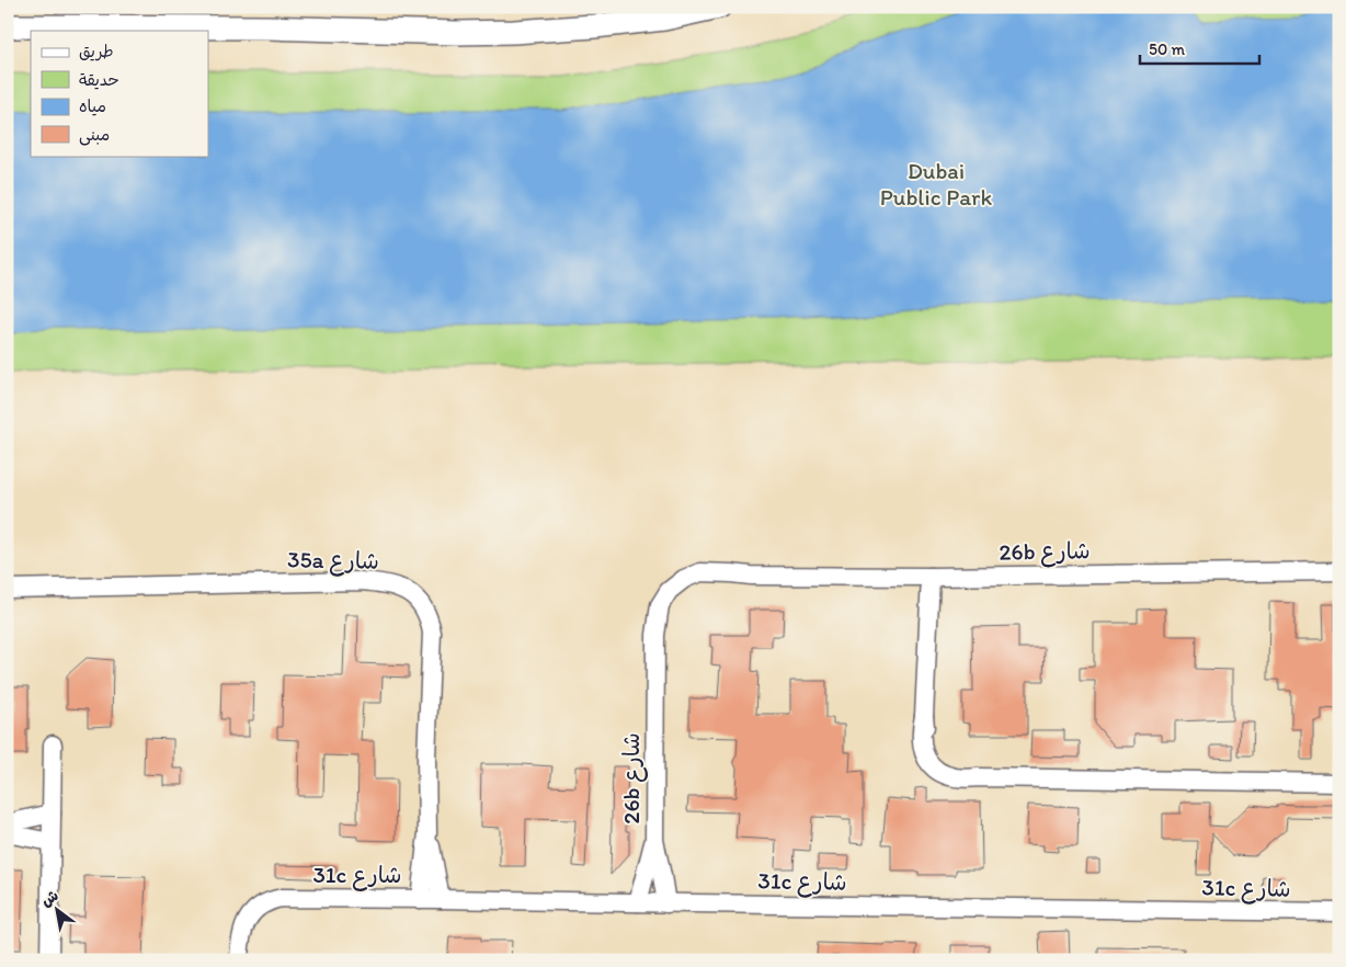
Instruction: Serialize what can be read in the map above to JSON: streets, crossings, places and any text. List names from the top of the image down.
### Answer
{
  "streets": {
    "street": ["26b شارع", "35a شارع", "31c شارع"]
  },
  "crossings": [
    ["26b شارع", "31c شارع"],
    ["35a شارع", "31c شارع"]
  ],
  "parks": ["Dubai Public Park"],
  "legend": [
    "طريق",
    "حديقة",
    "مياه",
    "مبنى"
  ],
  "scale_bar": "50 m",
  "north": "top left"
}
